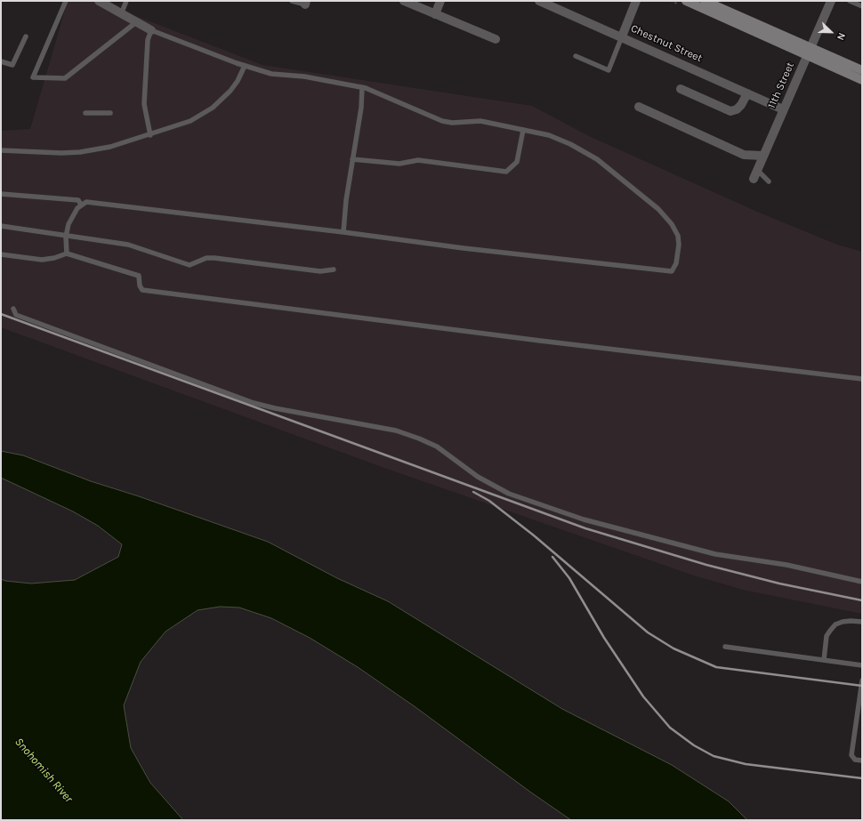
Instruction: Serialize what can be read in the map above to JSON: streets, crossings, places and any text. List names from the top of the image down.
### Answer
{
  "streets": {
    "street": ["Chestnut Street", "11th Street"]
  },
  "crossings": [
    ["Chestnut Street", "11th Street"]
  ],
  "water": ["Snohomish River"],
  "north": "bottom right"
}
